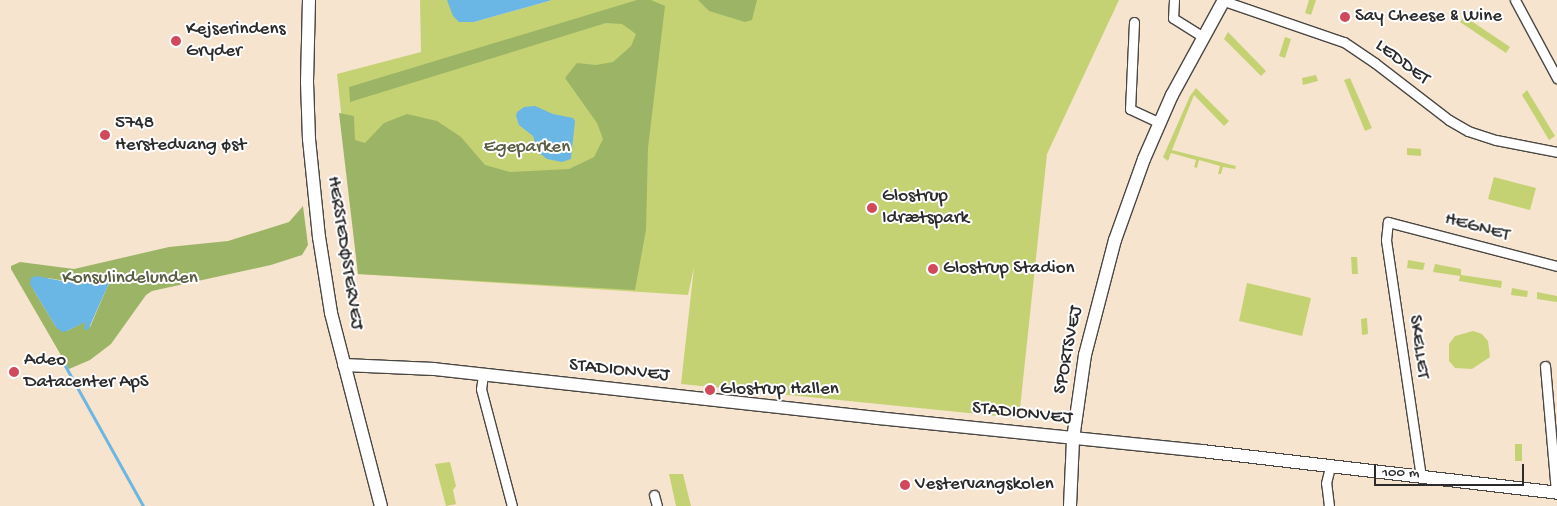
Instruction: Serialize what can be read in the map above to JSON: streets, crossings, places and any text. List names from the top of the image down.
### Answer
{
  "streets": {
    "street": [
      "LEDDET",
      "HEGNET",
      "HERSTEDØSTERVEJ",
      "SKELLET",
      "SPORTSVEJ",
      "STADIONVEJ"
    ]
  },
  "crossings": [
    ["LEDDET", "SPORTSVEJ"],
    ["HEGNET", "SKELLET"],
    ["HERSTEDØSTERVEJ", "STADIONVEJ"],
    ["SKELLET", "STADIONVEJ"],
    ["SPORTSVEJ", "STADIONVEJ"]
  ],
  "parks": ["Egeparken", "Konsulindelunden"],
  "places": [
    "Say Cheese & Wine",
    "Kejserindens Gryder",
    "5748 Herstedvang øst",
    "Glostrup Idrætspark",
    "Glostrup Stadion",
    "Adeo Datacenter ApS",
    "Glostrup Hallen",
    "Vestervangskolen"
  ],
  "scale_bar": "100 m"
}
